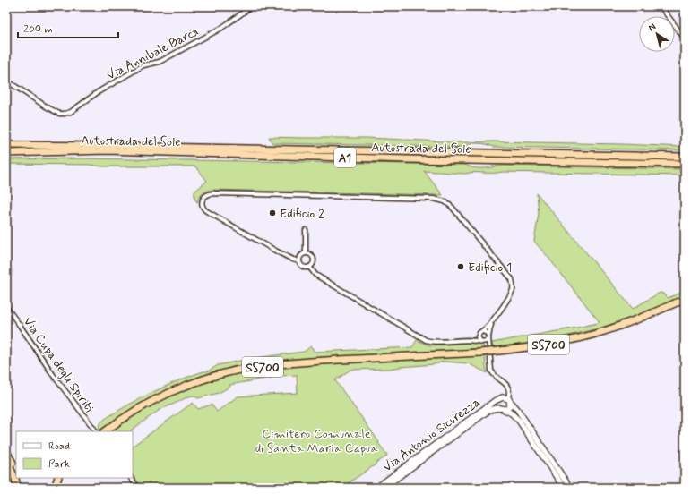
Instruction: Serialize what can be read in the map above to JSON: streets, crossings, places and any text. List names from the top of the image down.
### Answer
{
  "streets": {
    "highway": ["Autostrada del Sole", "A1", "SS700"],
    "street": ["Via Annibale Barca", "Via Cupa degli Spiriti", "Via Antonio Sicurezza"]
  },
  "parks": ["Cimitero Comunale di Santa Maria Capua"],
  "places": ["Edificio 2", "Edificio 1"],
  "legend": ["Road", "Park"],
  "scale_bar": "200 m",
  "north": "top left"
}
